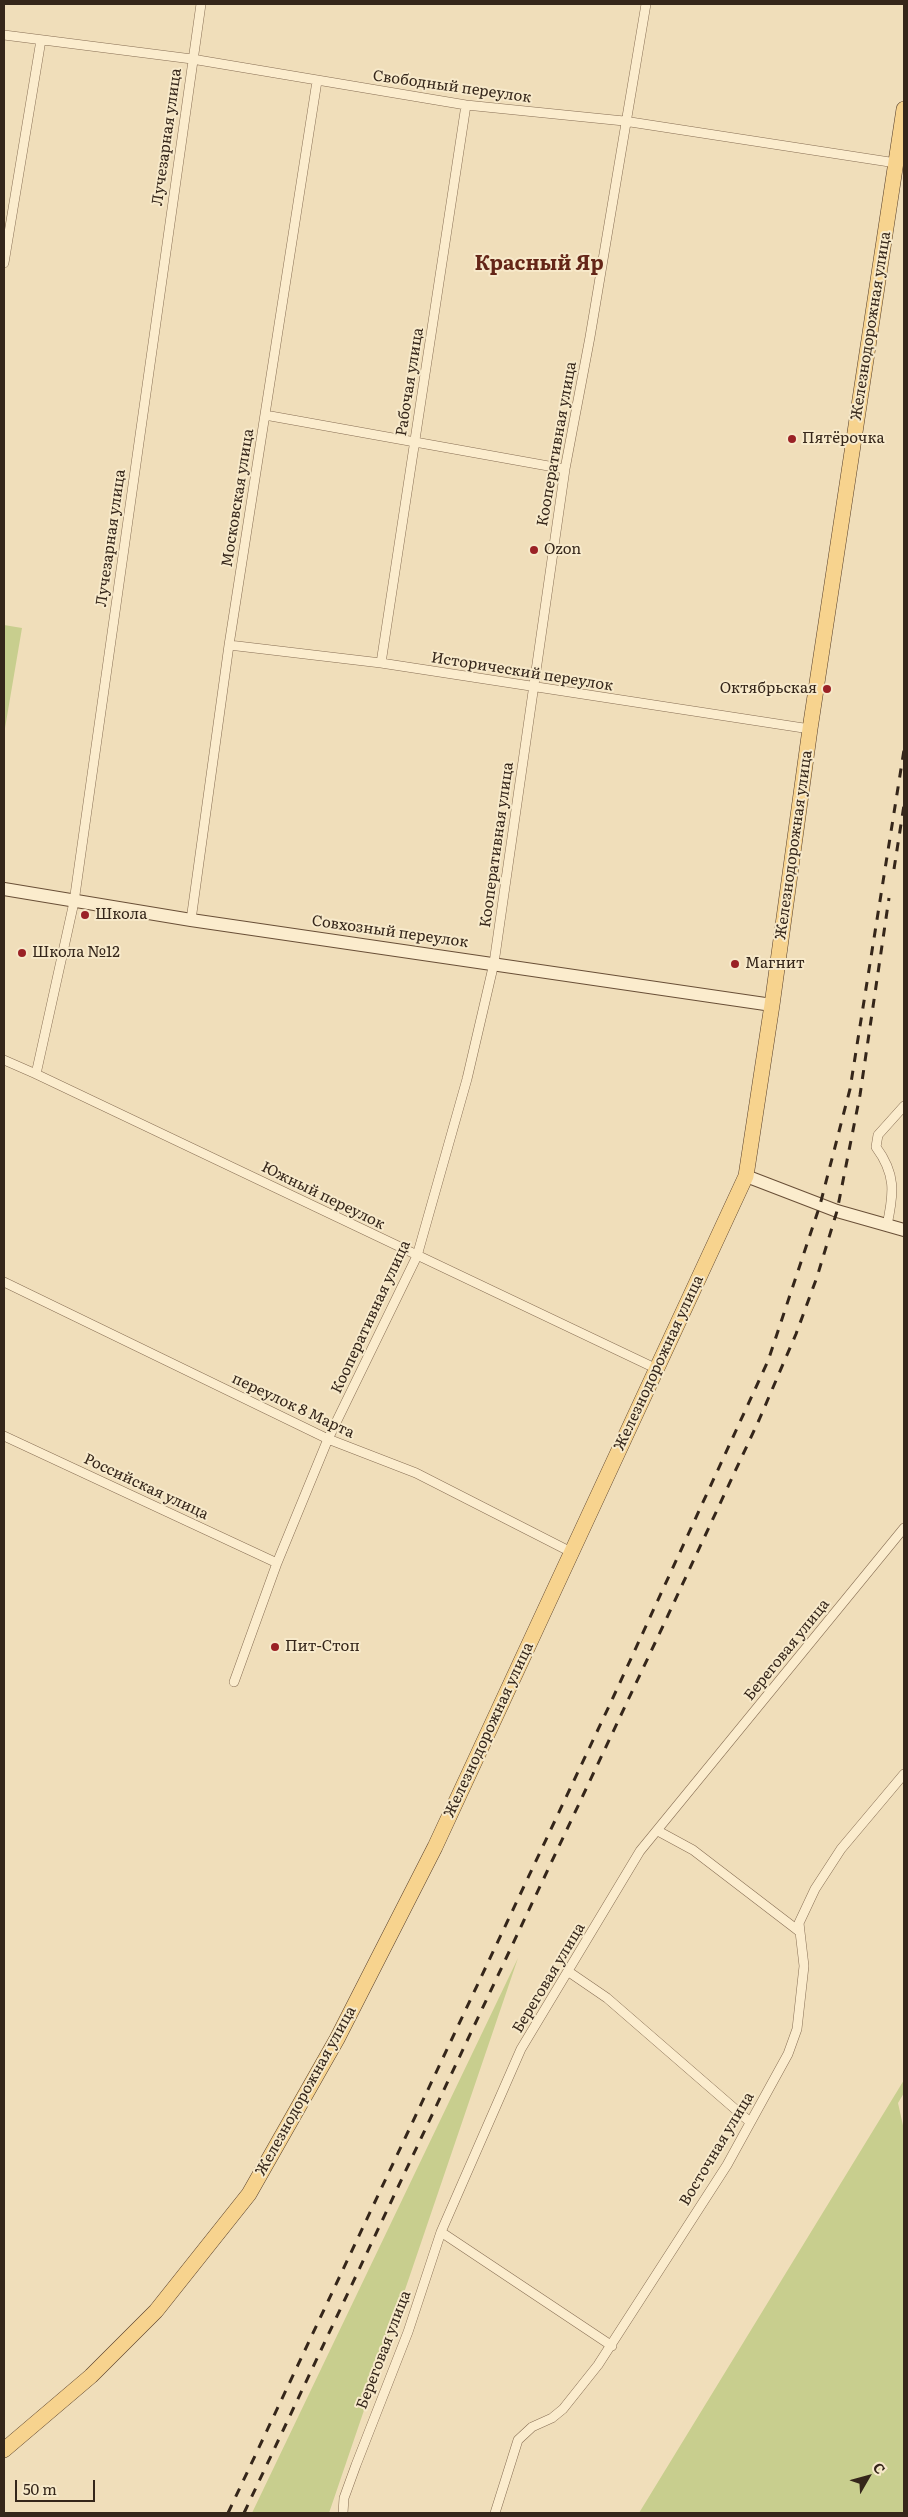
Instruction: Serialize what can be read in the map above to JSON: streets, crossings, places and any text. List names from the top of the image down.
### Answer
{
  "streets": {
    "main road": ["Железнодорожная улица"],
    "street": [
      "Свободный переулок",
      "Лучезарная улица",
      "Рабочая улица",
      "Кооперативная улица",
      "Московская улица",
      "Исторический переулок",
      "Совхозный переулок",
      "Южный переулок",
      "переулок 8 Марта",
      "Российская улица",
      "Береговая улица",
      "Восточная улица"
    ]
  },
  "crossings": [
    ["Свободный переулок", "Лучезарная улица"],
    ["Свободный переулок", "Железнодорожная улица"],
    ["Свободный переулок", "Рабочая улица"],
    ["Свободный переулок", "Кооперативная улица"],
    ["Свободный переулок", "Московская улица"],
    ["Лучезарная улица", "Совхозный переулок"],
    ["Лучезарная улица", "Южный переулок"],
    ["Железнодорожная улица", "Исторический переулок"],
    ["Железнодорожная улица", "Совхозный переулок"],
    ["Железнодорожная улица", "Южный переулок"],
    ["Железнодорожная улица", "переулок 8 Марта"],
    ["Рабочая улица", "Исторический переулок"],
    ["Кооперативная улица", "Исторический переулок"],
    ["Кооперативная улица", "Совхозный переулок"],
    ["Кооперативная улица", "Южный переулок"],
    ["Кооперативная улица", "переулок 8 Марта"],
    ["Кооперативная улица", "Российская улица"],
    ["Московская улица", "Исторический переулок"],
    ["Московская улица", "Совхозный переулок"]
  ],
  "districts": ["Красный Яр"],
  "places": [
    "Пятёрочка",
    "Ozon",
    "Октябрьская",
    "Школа",
    "Школа №12",
    "Магнит",
    "Пит-Стоп"
  ],
  "scale_bar": "50 m",
  "north": "top right"
}
